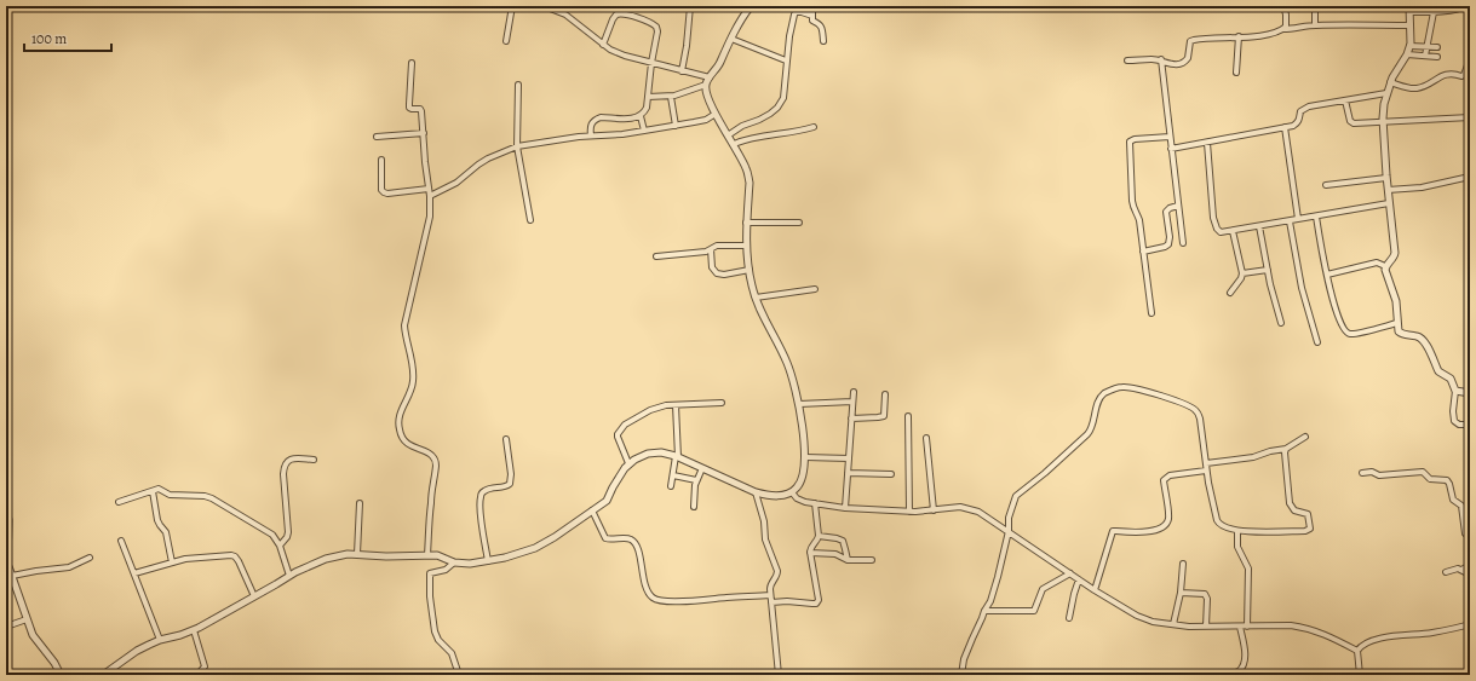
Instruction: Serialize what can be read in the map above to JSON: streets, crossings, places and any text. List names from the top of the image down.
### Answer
{
  "scale_bar": "100 m"
}
